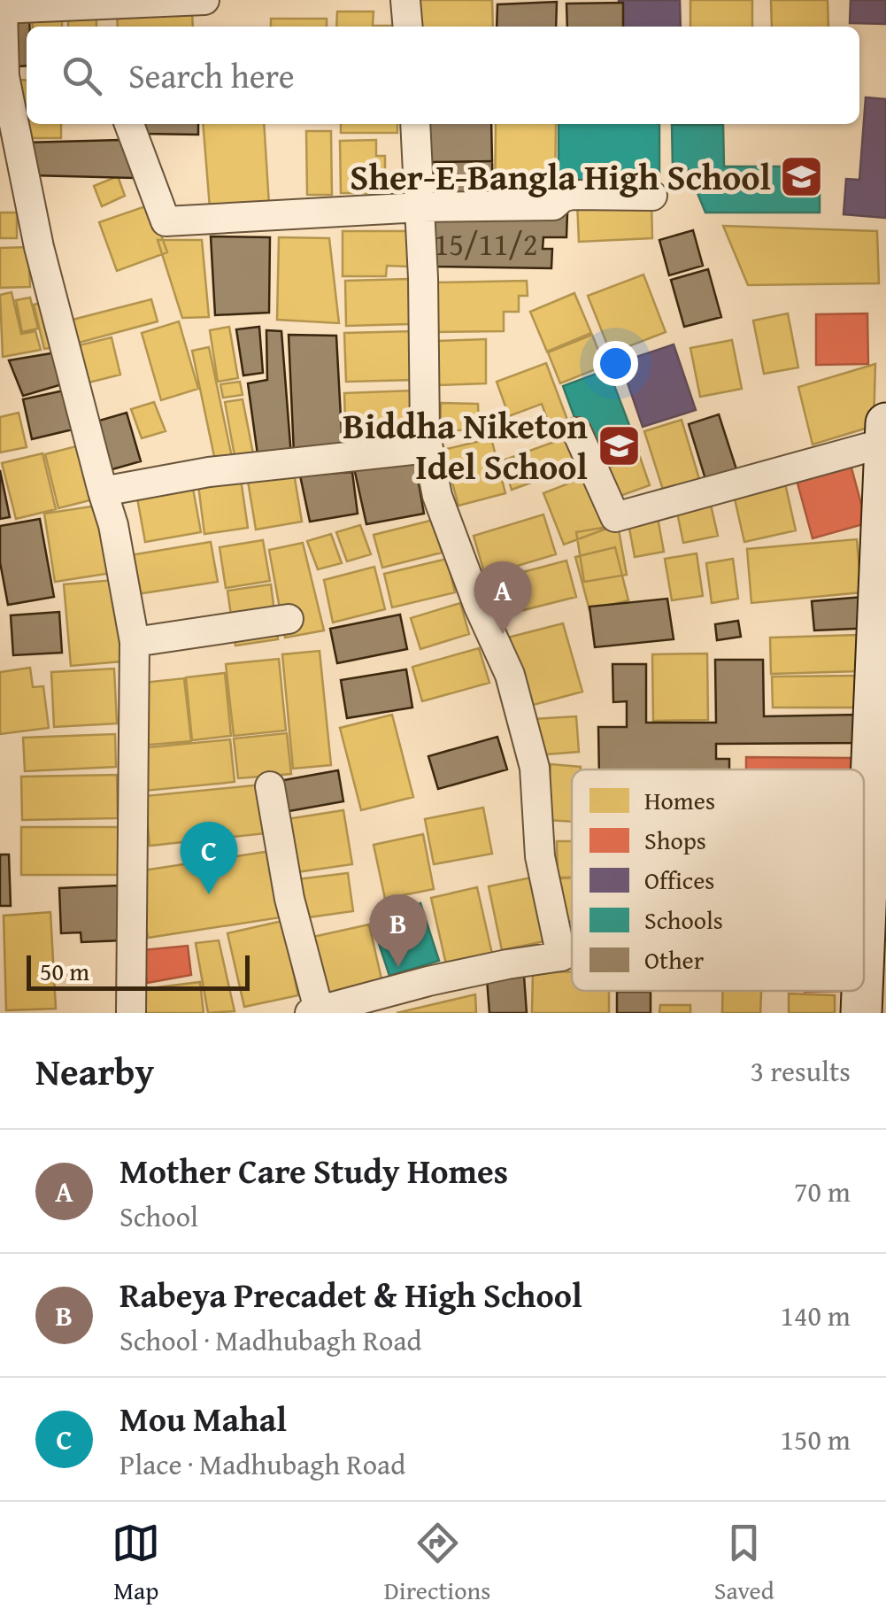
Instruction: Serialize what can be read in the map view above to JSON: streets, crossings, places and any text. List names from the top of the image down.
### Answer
{
  "places": {
    "school or university": ["Sher-E-Bangla High School", "Biddha Niketon Idel School"]
  },
  "house_numbers": ["15/11/2"],
  "legend": [
    "Homes",
    "Shops",
    "Offices",
    "Schools",
    "Other"
  ],
  "scale_bar": "50 m",
  "page": {
    "search": "Search here",
    "pins": ["A", "C", "B"],
    "scale": "50 m",
    "heading": ["Nearby", "3 results"],
    "list": [
      {
        "mark": "A",
        "name": "Mother Care Study Homes",
        "note": "School",
        "value": "70 m"
      },
      {
        "mark": "B",
        "name": "Rabeya Precadet & High School",
        "note": "School · Madhubagh Road",
        "value": "140 m"
      },
      {
        "mark": "C",
        "name": "Mou Mahal",
        "note": "Place · Madhubagh Road",
        "value": "150 m"
      }
    ],
    "nav": ["Map", "Directions", "Saved"]
  }
}
